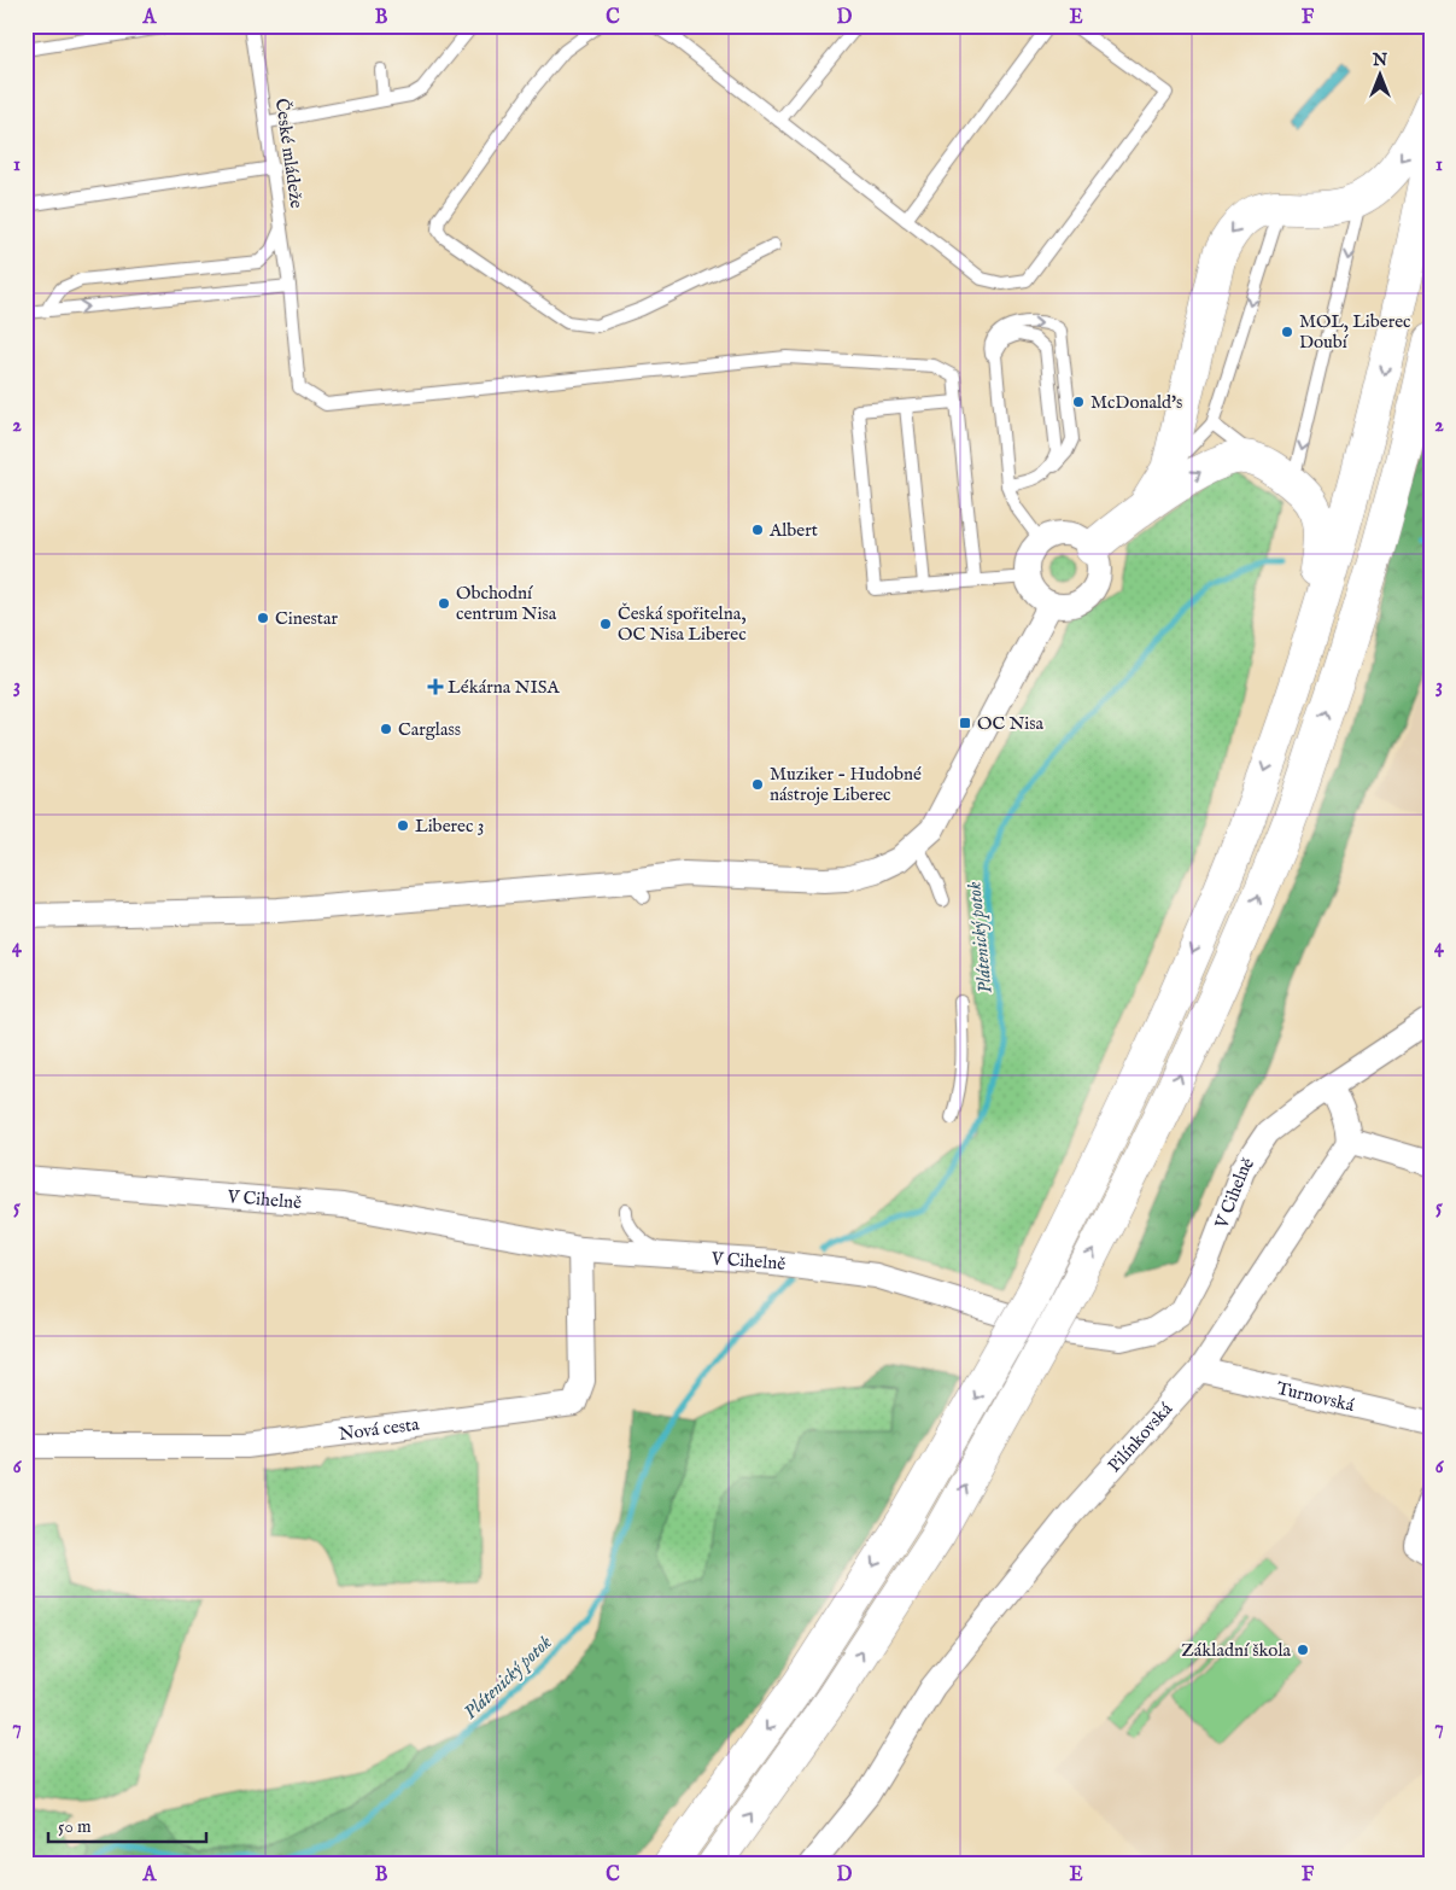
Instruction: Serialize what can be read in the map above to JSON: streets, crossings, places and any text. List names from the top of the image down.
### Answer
{
  "streets": {
    "street": [
      "V Cihelně",
      "Turnovská",
      "Nová cesta",
      "Pilínkovská"
    ],
    "lane": ["České mládeže"]
  },
  "crossings": [
    ["V Cihelně", "Nová cesta"],
    ["Turnovská", "Pilínkovská"]
  ],
  "water": ["Plátenický potok"],
  "places": {
    "other": [
      "MOL, Liberec Doubí",
      "McDonald's",
      "Albert",
      "Obchodní centrum Nisa",
      "Cinestar",
      "Česká spořitelna, OC Nisa Liberec",
      "Carglass",
      "Muziker - Hudobné nástroje Liberec",
      "Liberec 3",
      "Základní škola"
    ],
    "health": ["Lékárna NISA"],
    "transit": ["OC Nisa"]
  },
  "scale_bar": "50 m",
  "north": "top",
  "grid": {
    "columns": [
      "A",
      "B",
      "C",
      "D",
      "E",
      "F"
    ],
    "rows": [
      "1",
      "2",
      "3",
      "4",
      "5",
      "6",
      "7"
    ]
  }
}
